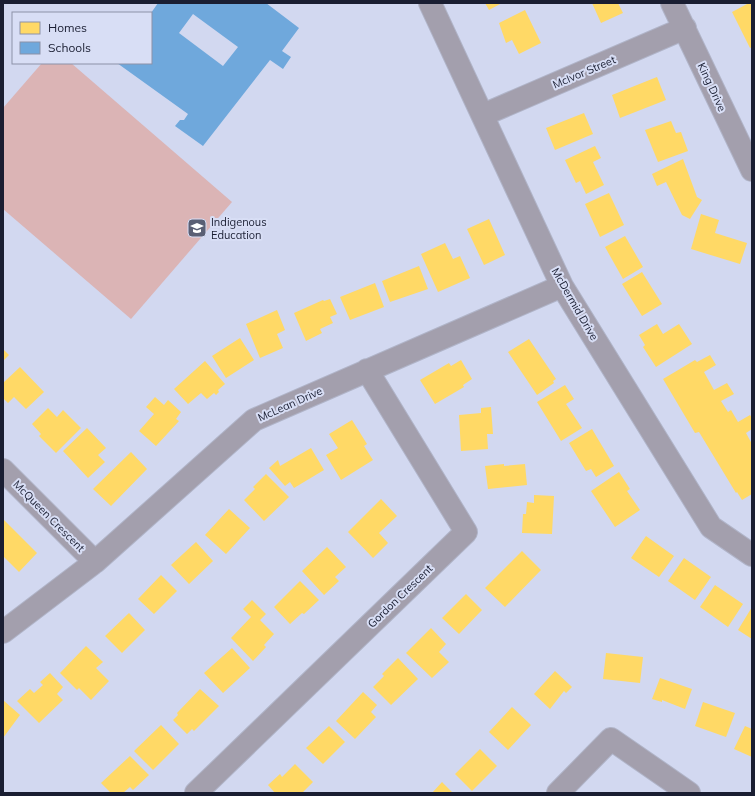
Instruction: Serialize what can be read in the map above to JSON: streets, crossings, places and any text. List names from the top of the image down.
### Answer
{
  "streets": {
    "street": [
      "McIvor Street",
      "King Drive",
      "McDermid Drive",
      "McLean Drive",
      "McQueen Crescent",
      "Gordon Crescent"
    ]
  },
  "crossings": [
    ["McIvor Street", "King Drive"],
    ["McIvor Street", "McDermid Drive"],
    ["McDermid Drive", "McLean Drive"],
    ["McLean Drive", "McQueen Crescent"],
    ["McLean Drive", "Gordon Crescent"]
  ],
  "places": {
    "school or university": ["Indigenous Education"]
  },
  "legend": ["Homes", "Schools"]
}
